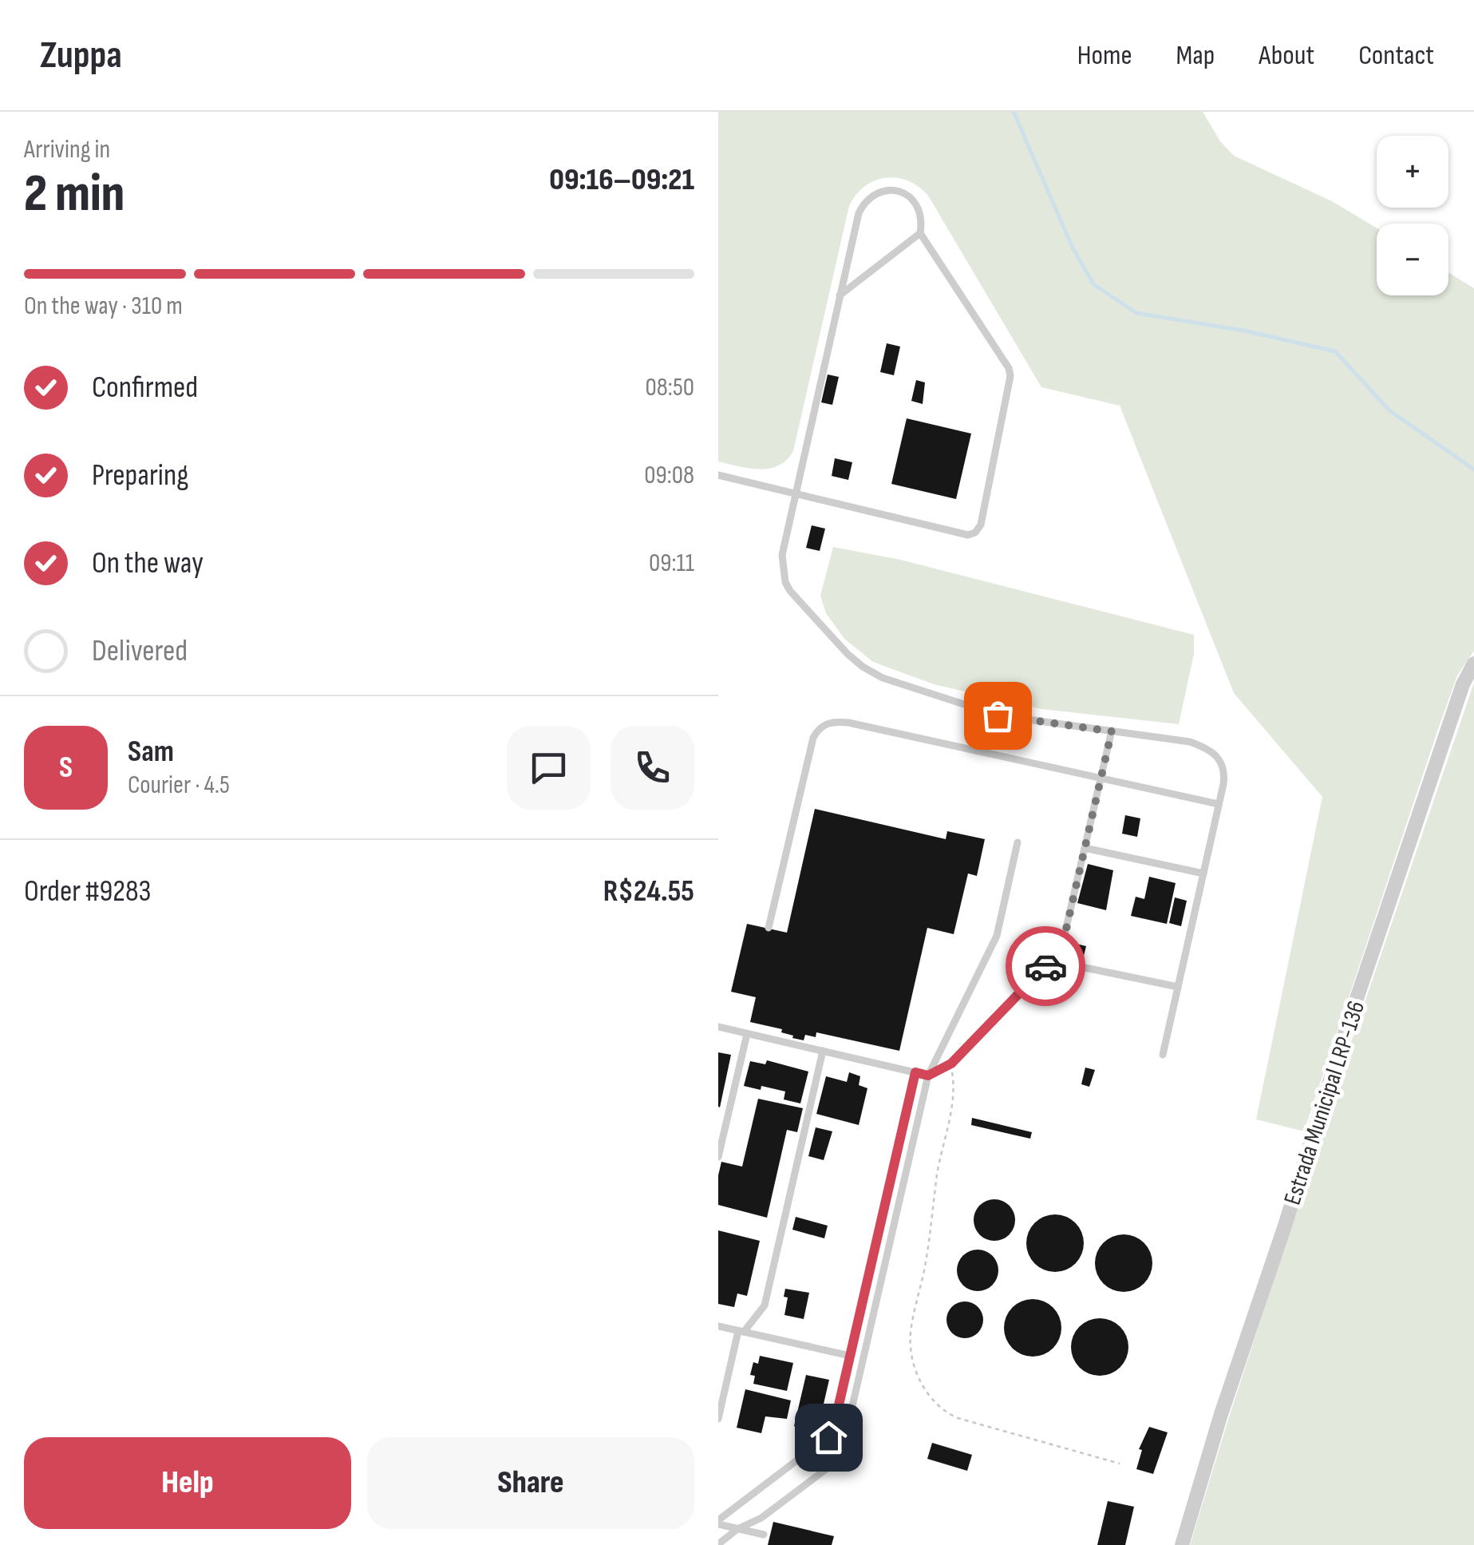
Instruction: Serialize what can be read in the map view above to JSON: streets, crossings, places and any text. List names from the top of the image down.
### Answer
{
  "streets": {
    "street": ["Estrada Municipal LRP-136"]
  },
  "page": {
    "header": "Zuppa",
    "nav": [
      "Home",
      "Map",
      "About",
      "Contact"
    ],
    "heading": ["2 min", "Arriving in", "09:16–09:21"],
    "panel": [
      "Sam",
      "Courier · 4.5",
      "Order #9283",
      "R$24.55"
    ],
    "map_buttons": ["+", "−"],
    "bar": "On the way · 310 m",
    "list": [
      ["Confirmed", "08:50"],
      ["Preparing", "09:08"],
      ["On the way", "09:11"],
      "Delivered"
    ],
    "round": "S",
    "buttons": ["Help", "Share"]
  }
}
